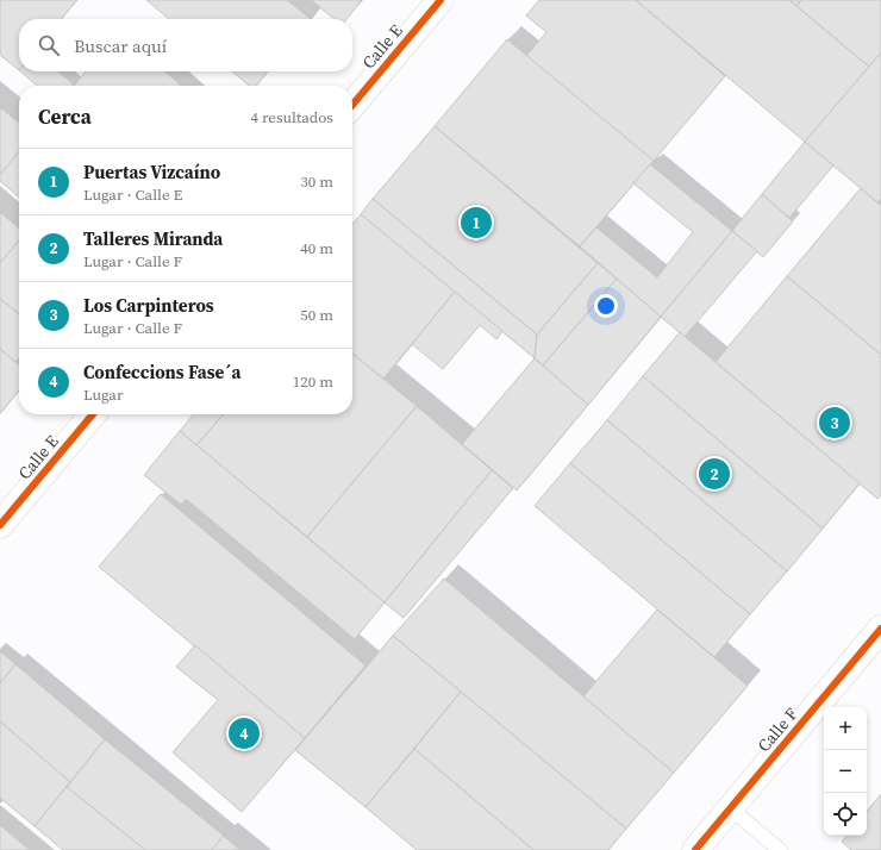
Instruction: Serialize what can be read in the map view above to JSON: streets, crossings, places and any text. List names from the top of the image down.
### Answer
{
  "streets": {
    "street": ["Calle E", "Calle F"]
  },
  "page": {
    "search": "Buscar aquí",
    "heading": ["Cerca", "4 resultados"],
    "list": [
      {
        "mark": "1",
        "name": "Puertas Vizcaíno",
        "note": "Lugar · Calle E",
        "value": "30 m"
      },
      {
        "mark": "2",
        "name": "Talleres Miranda",
        "note": "Lugar · Calle F",
        "value": "40 m"
      },
      {
        "mark": "3",
        "name": "Los Carpinteros",
        "note": "Lugar · Calle F",
        "value": "50 m"
      },
      {
        "mark": "4",
        "name": "Confeccions Fase´a",
        "note": "Lugar",
        "value": "120 m"
      }
    ],
    "pins": [
      "1",
      "3",
      "2",
      "4"
    ],
    "map_buttons": ["+", "−"]
  }
}
